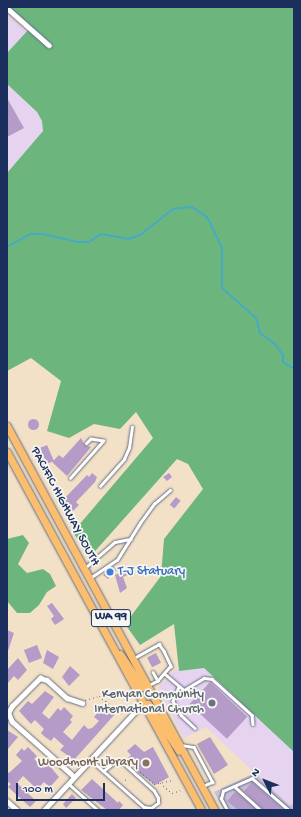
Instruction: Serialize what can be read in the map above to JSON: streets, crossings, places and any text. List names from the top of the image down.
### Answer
{
  "streets": {
    "main road": ["PACIFIC HIGHWAY SOUTH", "WA 99"]
  },
  "places": ["T-J Statuary", "Kenyan Community International Church", "Woodmont Library"],
  "scale_bar": "100 m",
  "north": "top left"
}
